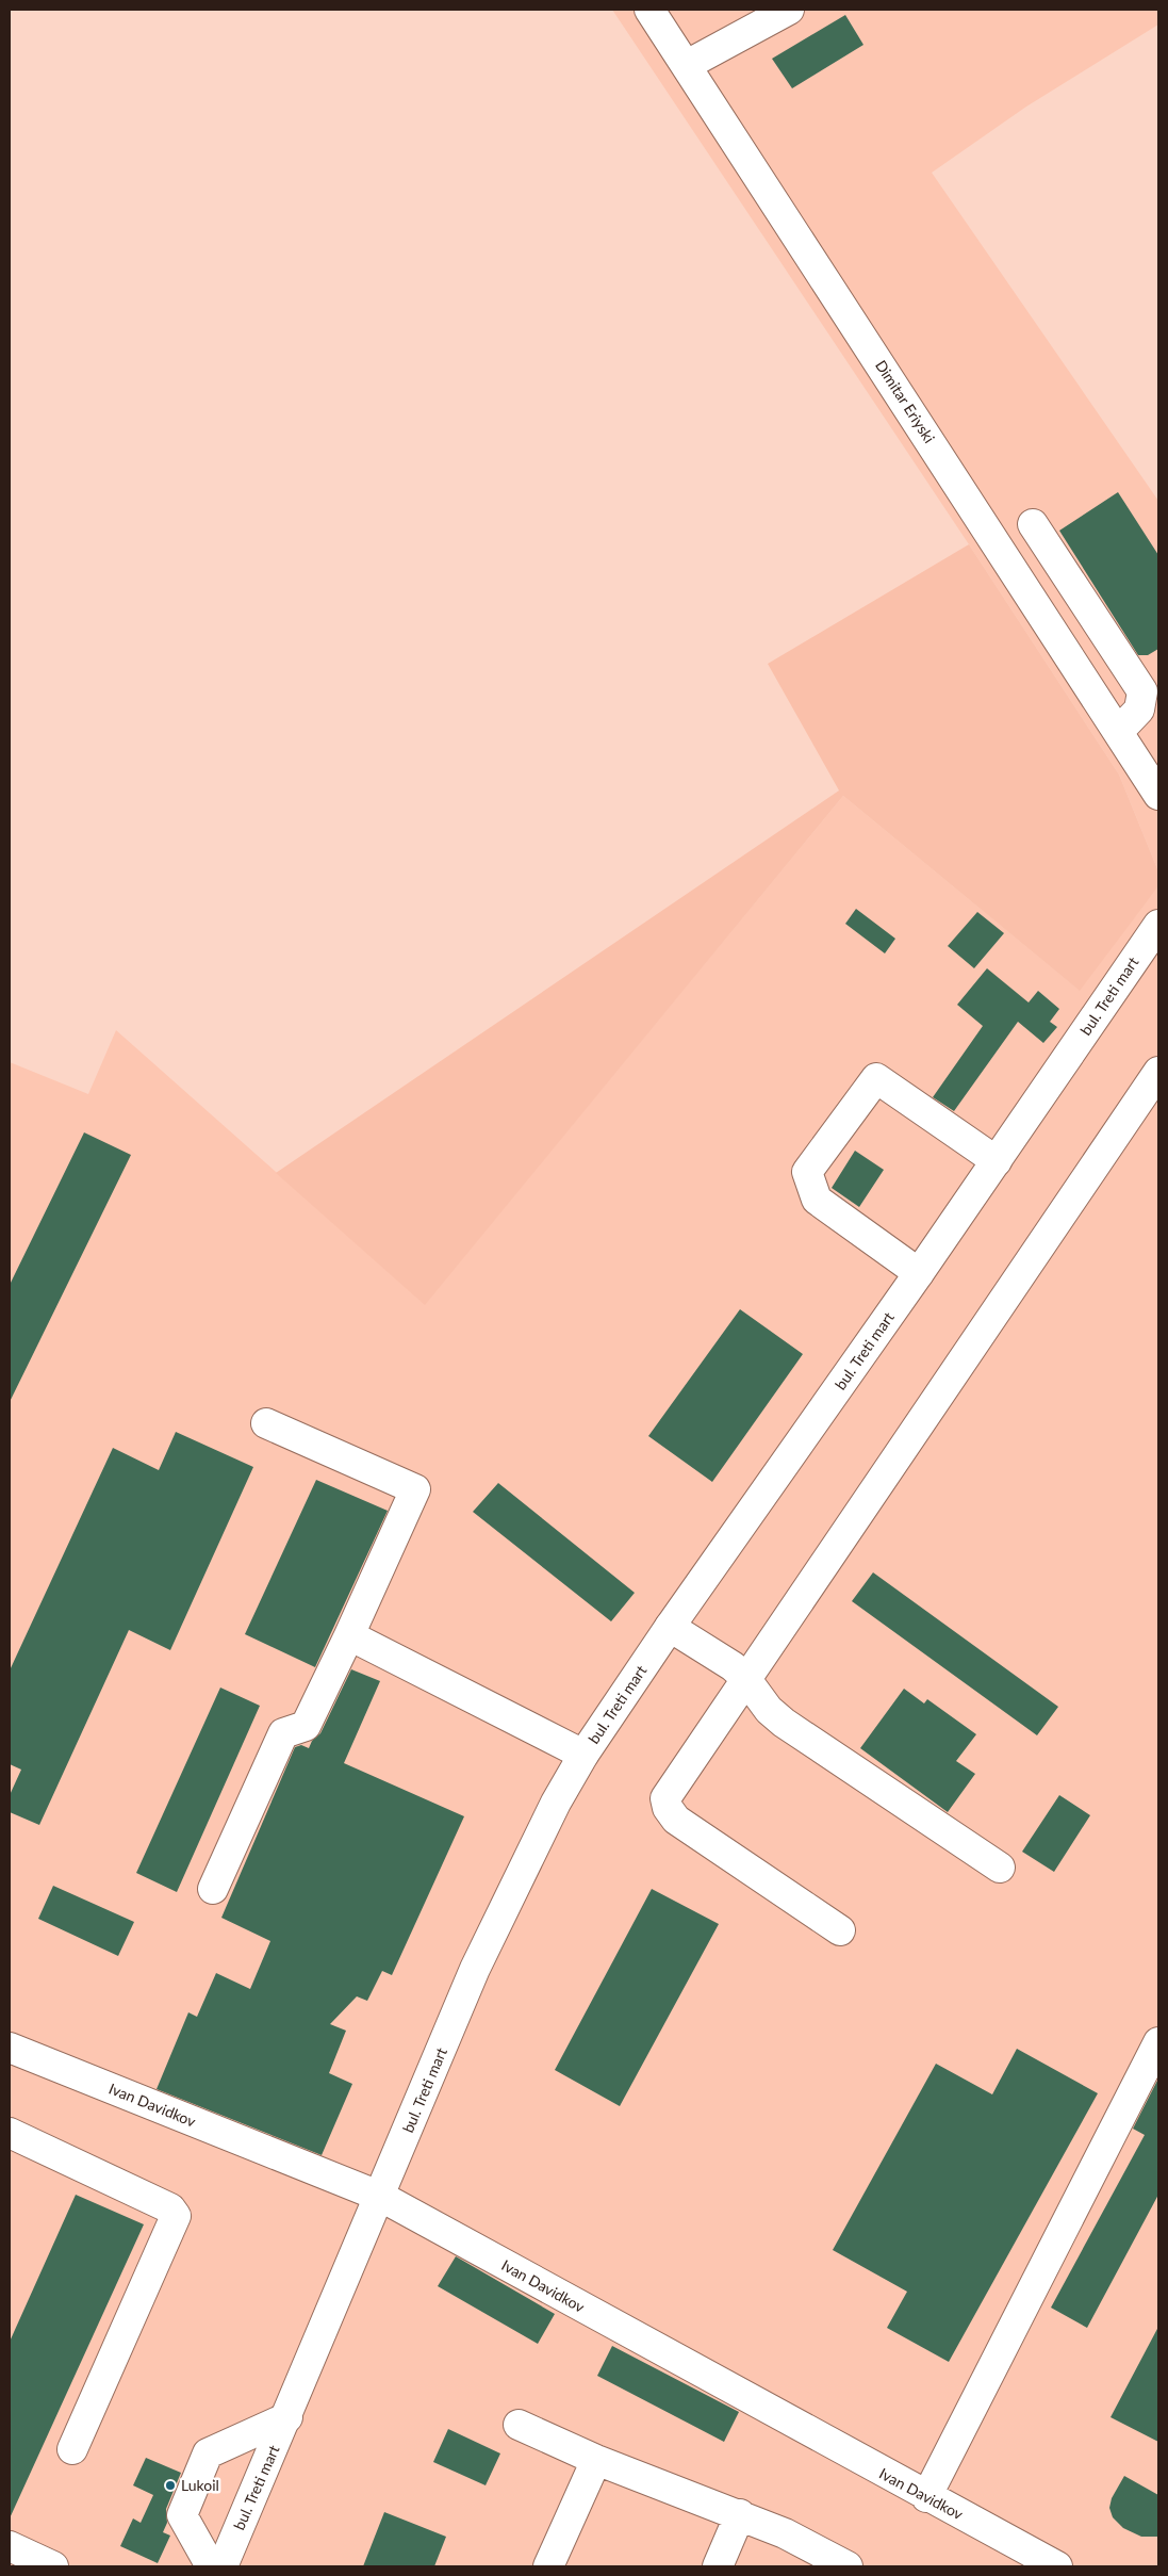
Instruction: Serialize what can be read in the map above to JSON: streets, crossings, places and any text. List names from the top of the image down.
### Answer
{
  "streets": {
    "street": ["Dimitar Eriyski", "bul. Treti mart", "Ivan Davidkov"]
  },
  "crossings": [
    ["bul. Treti mart", "Ivan Davidkov"]
  ],
  "places": ["Lukoil"]
}
